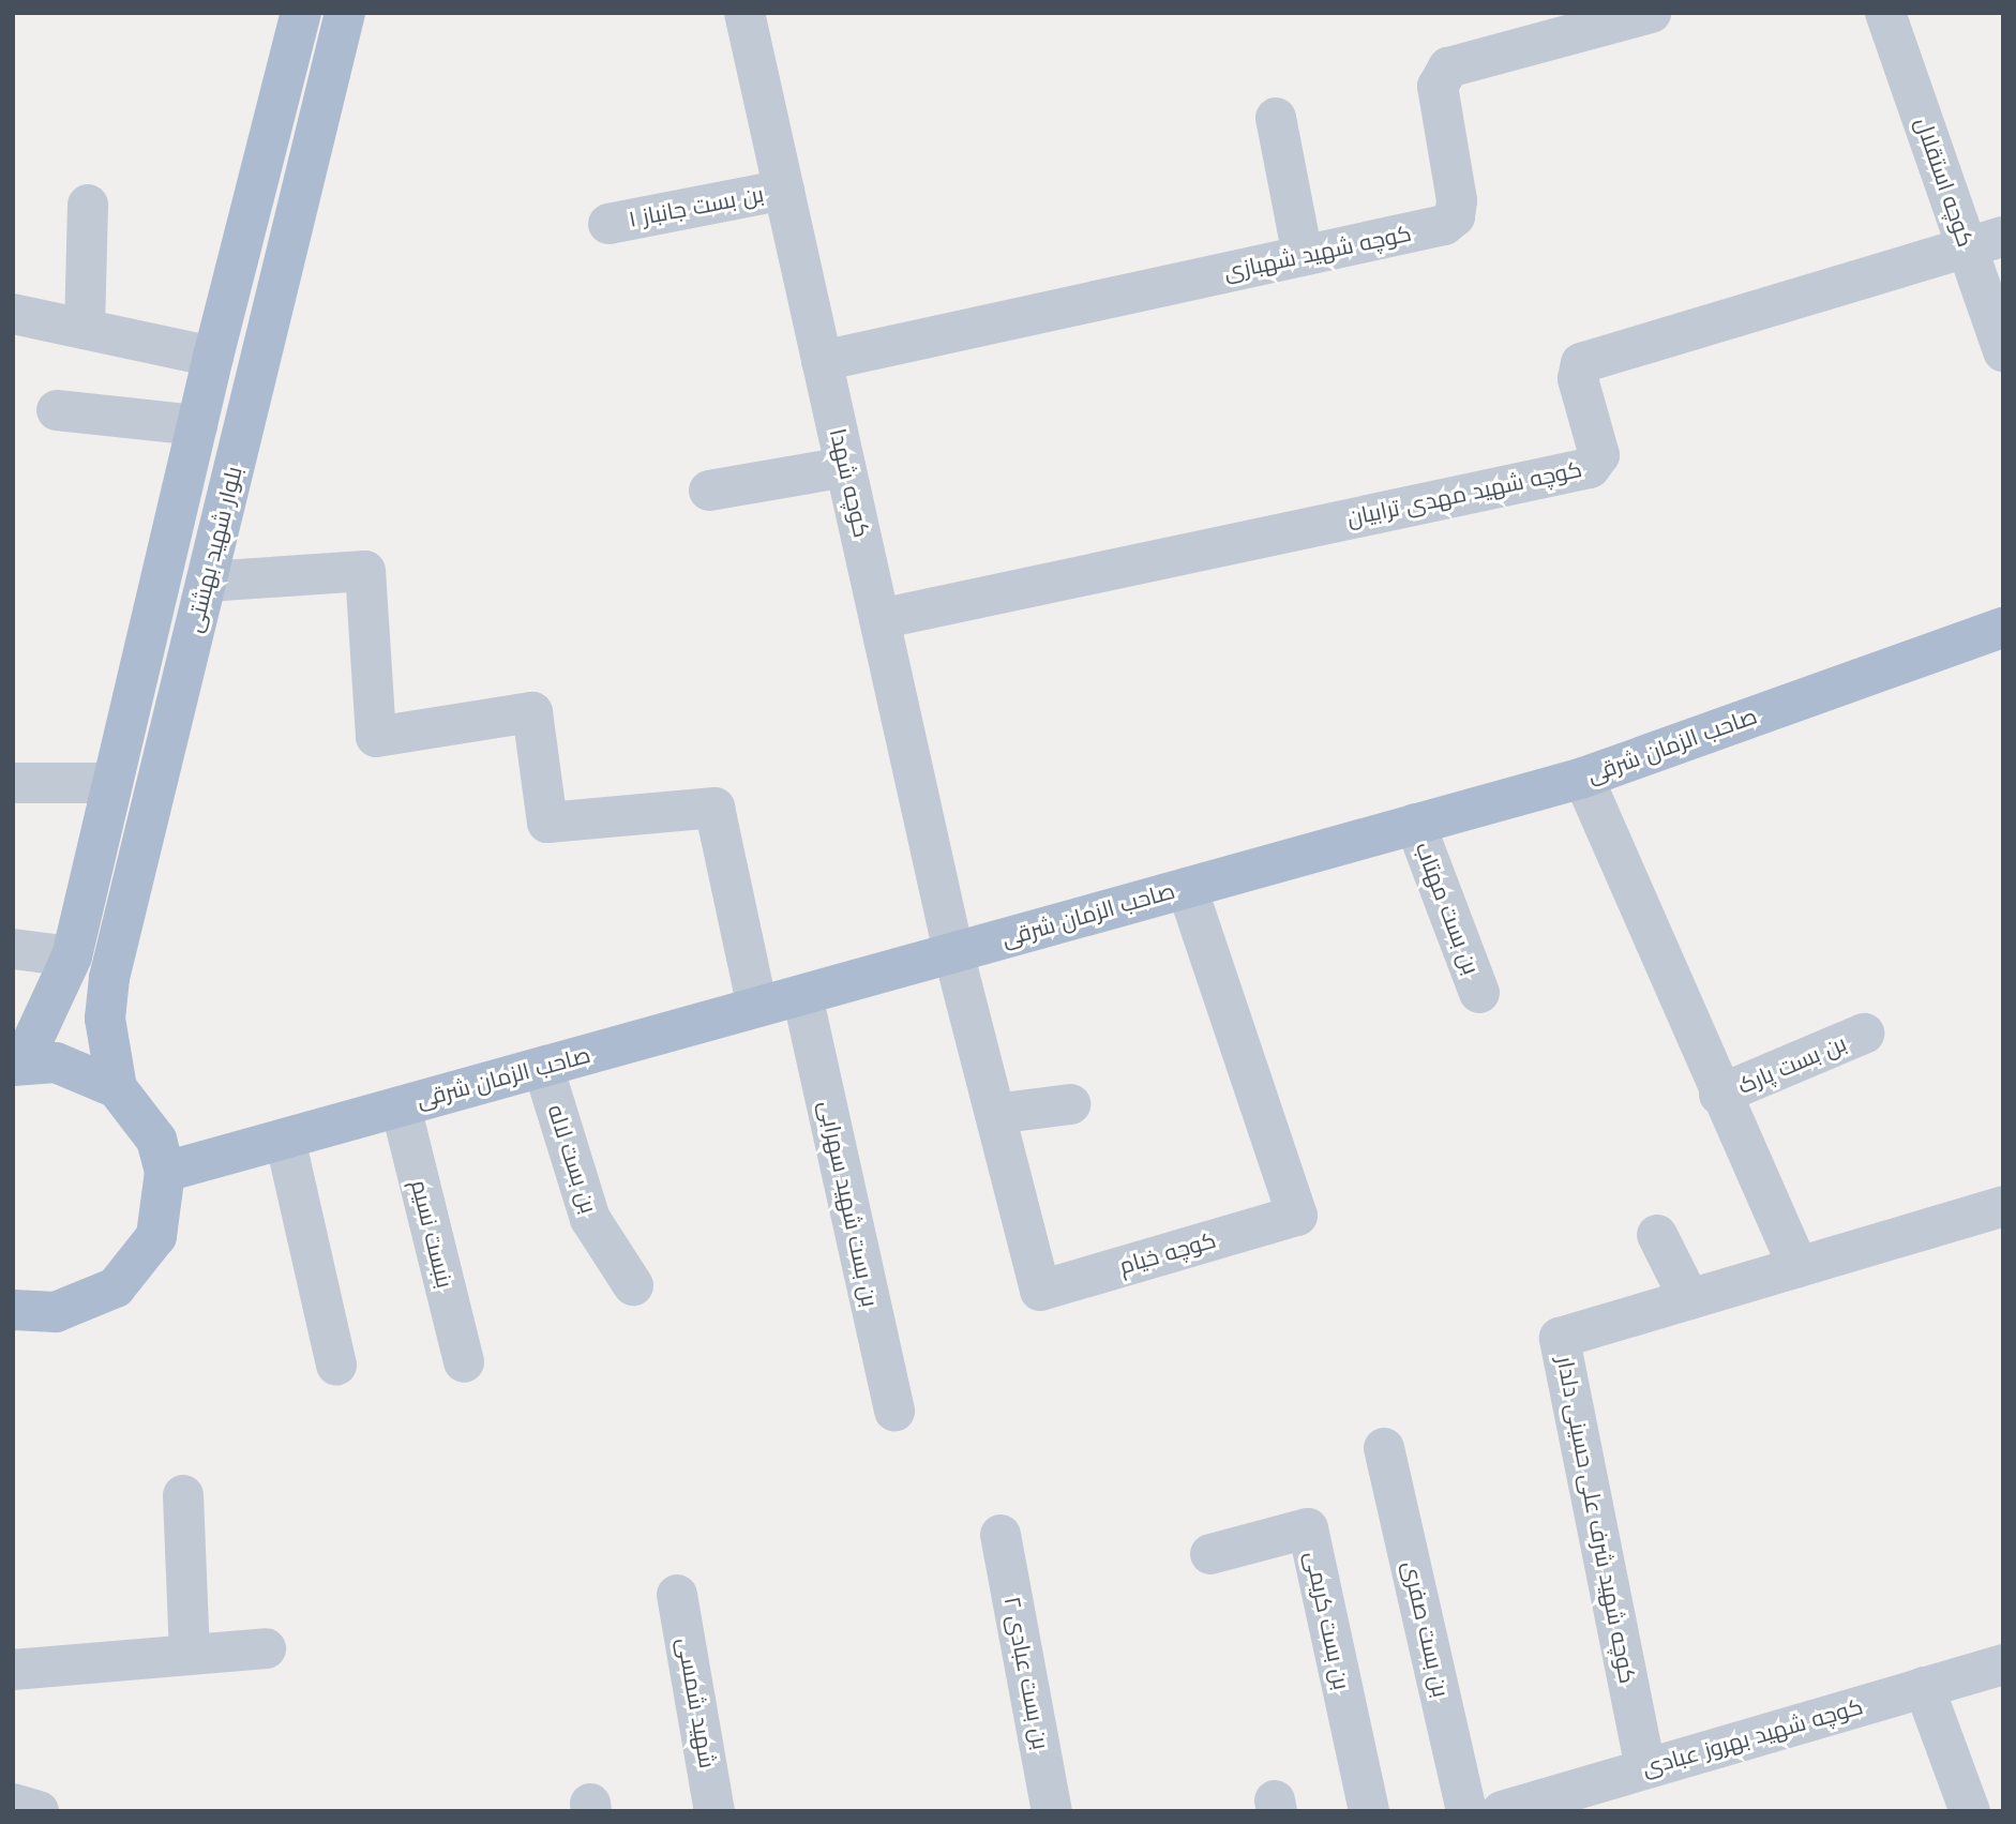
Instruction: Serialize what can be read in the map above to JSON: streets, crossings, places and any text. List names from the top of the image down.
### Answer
{
  "streets": {
    "main road": ["بلوار شهید بهشتی", "صاحب الزمان شرقی"],
    "street": [
      "کوچه استقلال",
      "بن بست جانباز ۱",
      "کوچه شهید شهبازی",
      "کوچه شهدا",
      "کوچه شهید مهدی ترابیان",
      "بن بست مهتاب",
      "بن بست پارک",
      "بن بست لاله",
      "بن بست شهید سهرابی",
      "بنبست نسیم",
      "کوچه خیام",
      "کوچه شهید شرف علی حسینی دلدار",
      "بن بست کریمی",
      "بن بست صفری",
      "بن بست عبادی ۲",
      "شهید شمسی",
      "کوچه شهید بهروز عبادی"
    ]
  },
  "crossings": [
    ["کوچه استقلال", "کوچه شهید مهدی ترابیان"],
    ["بن بست جانباز ۱", "کوچه شهدا"],
    ["کوچه شهید شهبازی", "کوچه شهدا"],
    ["کوچه شهدا", "کوچه شهید مهدی ترابیان"],
    ["کوچه شهدا", "صاحب الزمان شرقی"],
    ["کوچه شهدا", "کوچه خیام"],
    ["صاحب الزمان شرقی", "بن بست مهتاب"],
    ["صاحب الزمان شرقی", "بن بست لاله"],
    ["صاحب الزمان شرقی", "بن بست شهید سهرابی"],
    ["صاحب الزمان شرقی", "بنبست نسیم"],
    ["صاحب الزمان شرقی", "کوچه خیام"],
    ["کوچه شهید شرف علی حسینی دلدار", "کوچه شهید بهروز عبادی"]
  ]
}
